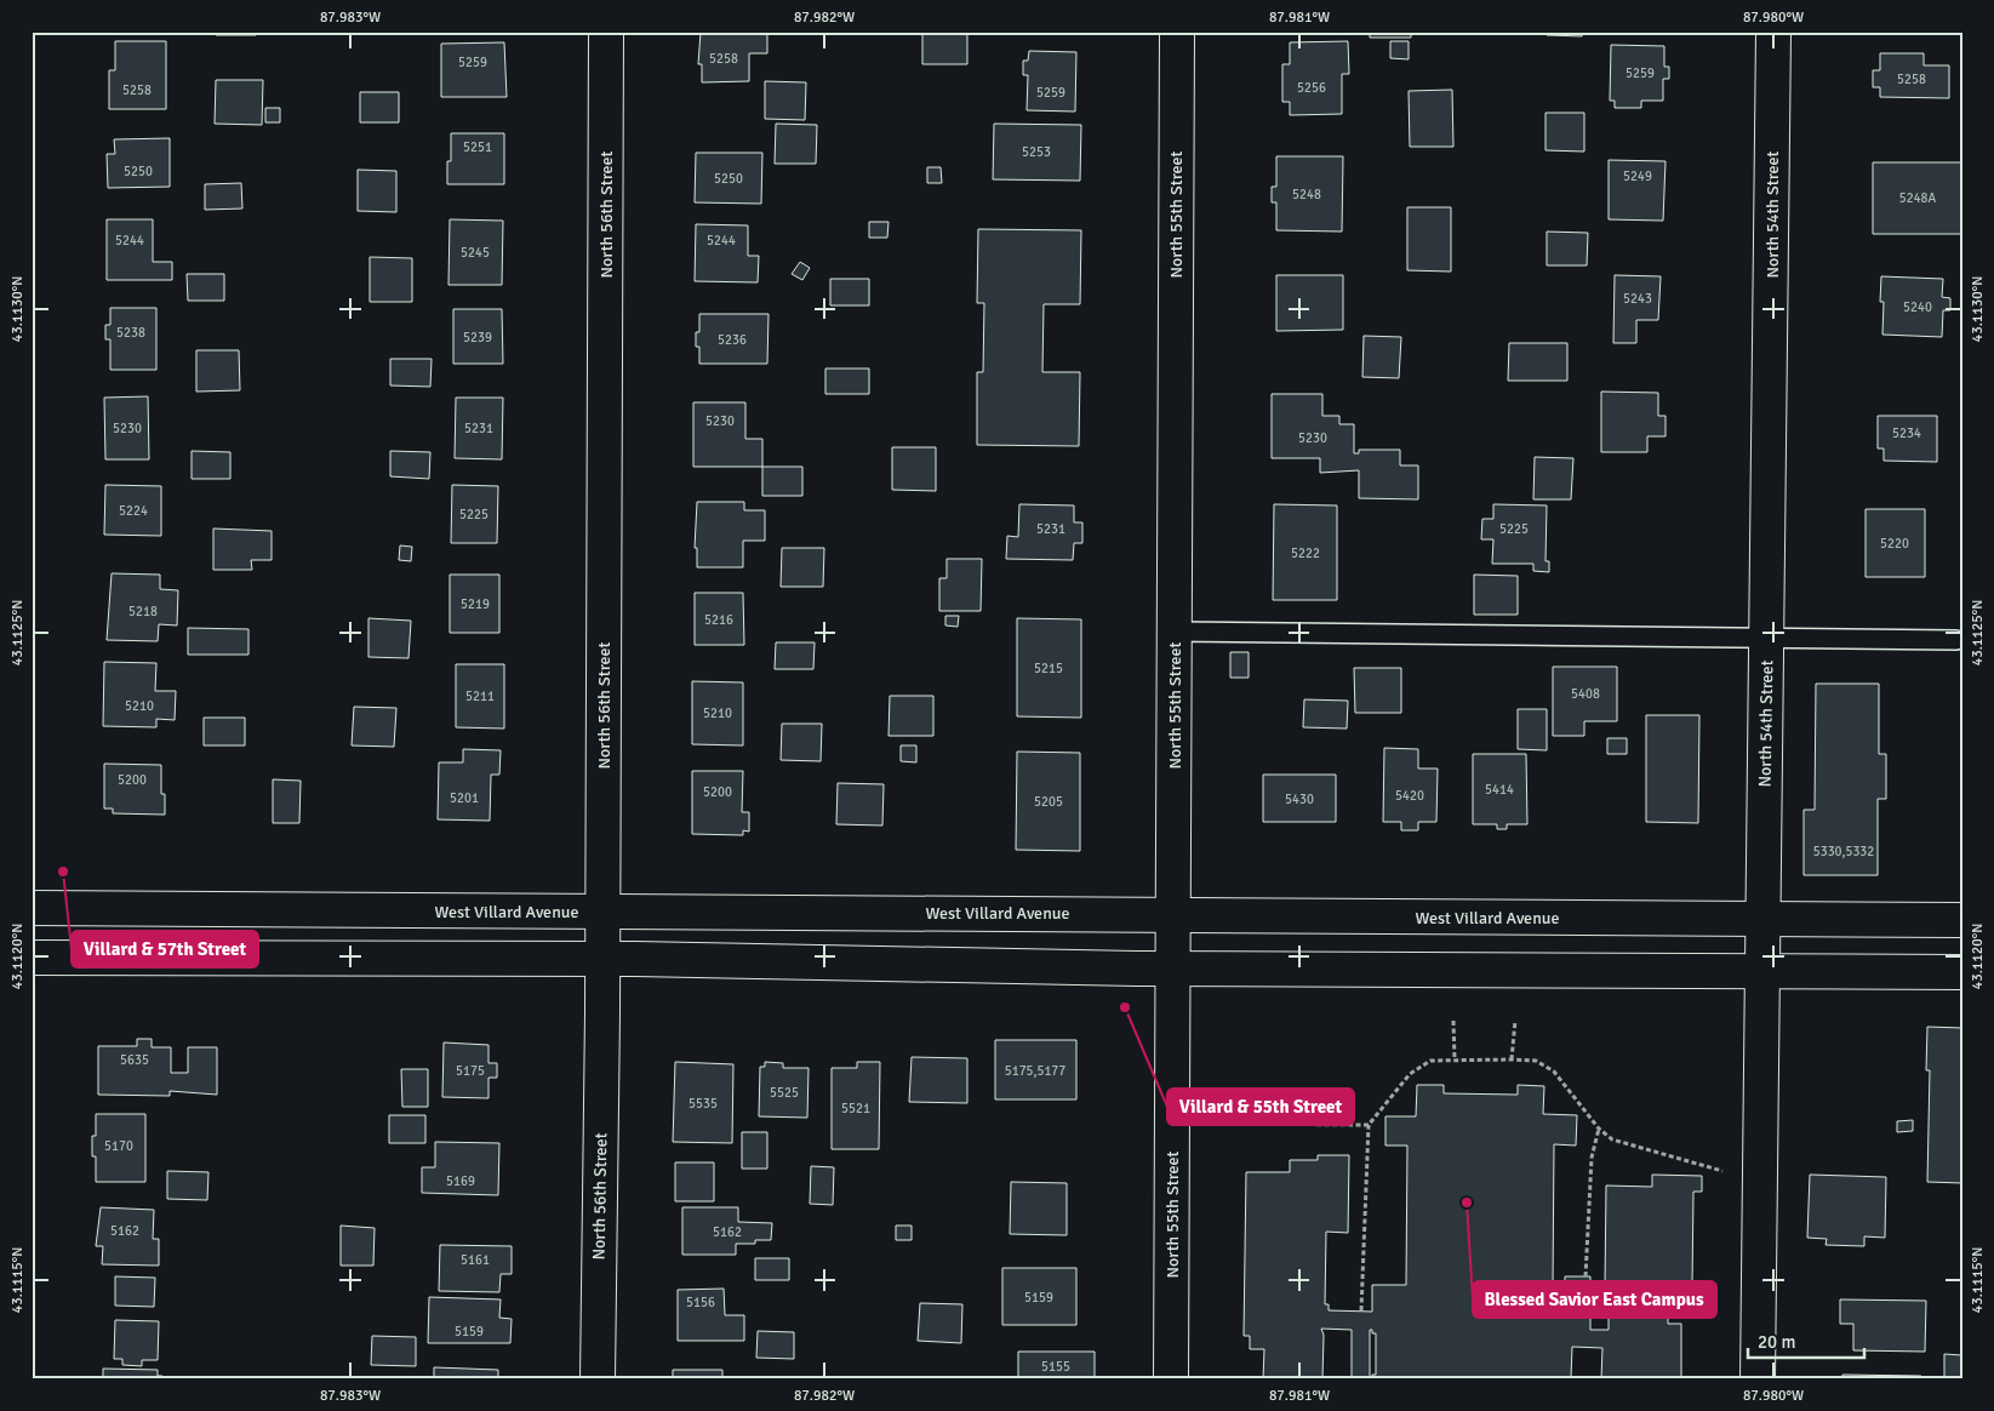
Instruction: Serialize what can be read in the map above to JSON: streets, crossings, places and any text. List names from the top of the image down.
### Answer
{
  "streets": {
    "street": [
      "North 56th Street",
      "North 55th Street",
      "North 54th Street",
      "West Villard Avenue"
    ]
  },
  "crossings": [
    ["North 56th Street", "West Villard Avenue"],
    ["North 55th Street", "West Villard Avenue"],
    ["North 54th Street", "West Villard Avenue"]
  ],
  "places": ["Villard & 57th Street", "Villard & 55th Street", "Blessed Savior East Campus"],
  "house_numbers": [
    "5258",
    "5259",
    "5259",
    "5258",
    "5256",
    "5258",
    "5259",
    "5251",
    "5253",
    "5250",
    "5249",
    "5250",
    "5248",
    "5248A",
    "5244",
    "5244",
    "5245",
    "5243",
    "5240",
    "5238",
    "5239",
    "5236",
    "5230",
    "5230",
    "5231",
    "5234",
    "5230",
    "5224",
    "5225",
    "5231",
    "5225",
    "5220",
    "5222",
    "5219",
    "5218",
    "5216",
    "5215",
    "5408",
    "5211",
    "5210",
    "5210",
    "5200",
    "5414",
    "5200",
    "5420",
    "5201",
    "5430",
    "5205",
    "5330,5332",
    "5635",
    "5175",
    "5175,5177",
    "5525",
    "5535",
    "5521",
    "5170",
    "5169",
    "5162",
    "5162",
    "5161",
    "5159",
    "5156",
    "5159",
    "5155"
  ],
  "scale_bar": "20 m",
  "coordinates": [
    "87.983°W",
    "87.982°W",
    "87.981°W",
    "87.980°W",
    "43.1130°N",
    "43.1125°N",
    "43.1120°N",
    "43.1115°N"
  ]
}
